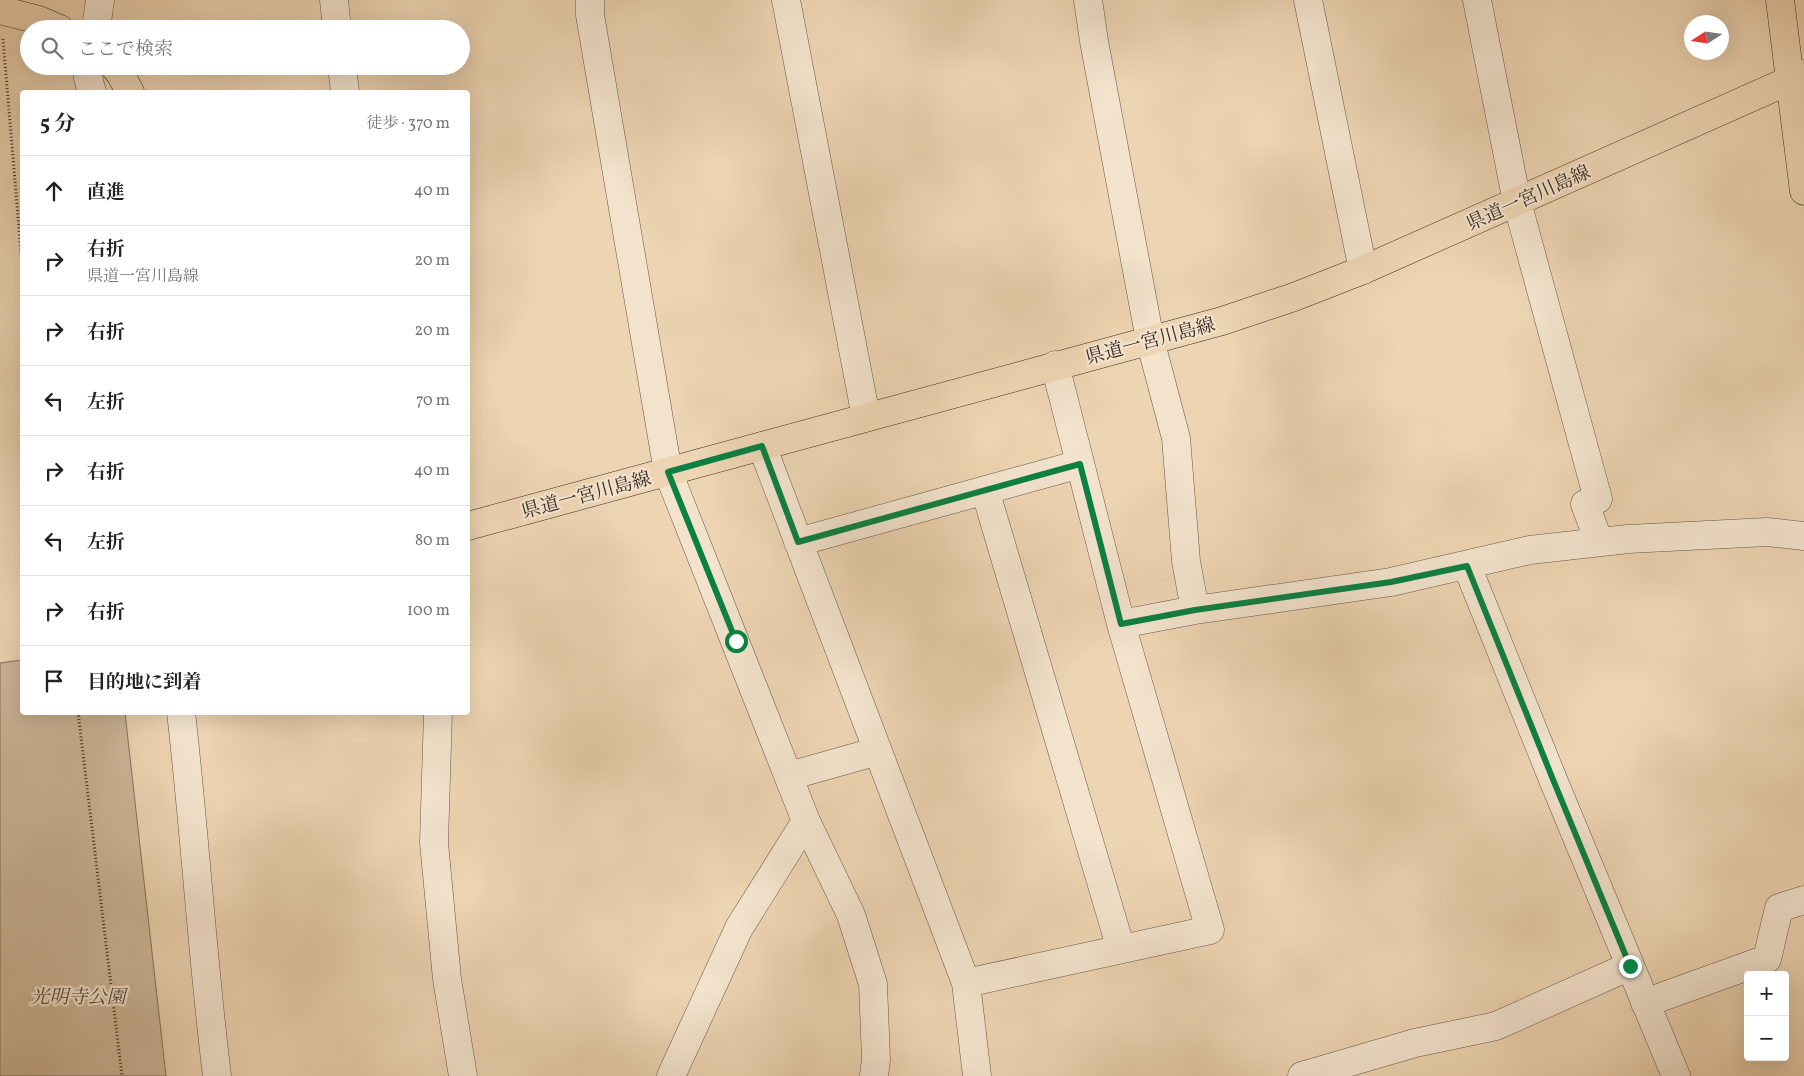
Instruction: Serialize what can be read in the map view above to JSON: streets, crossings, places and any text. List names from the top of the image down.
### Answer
{
  "streets": {
    "main road": ["県道一宮川島線"]
  },
  "parks": ["光明寺公園"],
  "north": "left",
  "page": {
    "search": "ここで検索",
    "heading": ["5 分", "徒歩 · 370 m"],
    "list": [
      ["直進", "40 m"],
      ["右折", "県道一宮川島線", "20 m"],
      ["右折", "20 m"],
      ["左折", "70 m"],
      ["右折", "40 m"],
      ["左折", "80 m"],
      ["右折", "100 m"],
      "目的地に到着"
    ],
    "map_buttons": ["+", "−"]
  }
}
